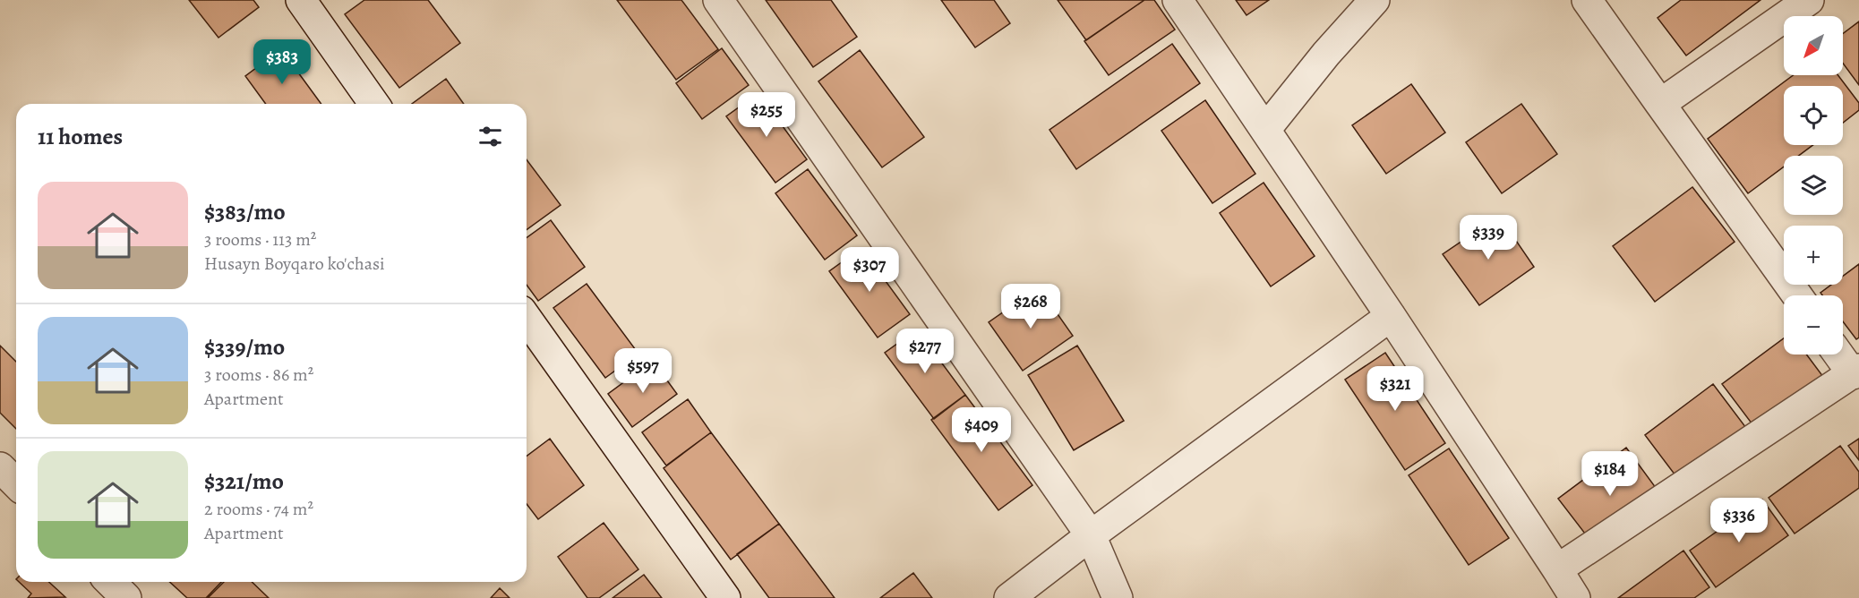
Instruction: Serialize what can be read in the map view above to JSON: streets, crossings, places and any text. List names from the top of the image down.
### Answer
{
  "north": "bottom left",
  "page": {
    "map_buttons": ["+", "−"],
    "price": [
      "$383",
      "$255",
      "$339",
      "$307",
      "$268",
      "$277",
      "$597",
      "$321",
      "$409",
      "$184",
      "$336"
    ],
    "heading": "11 homes",
    "list": [
      {
        "name": "$383/mo",
        "note": "3 rooms · 113 m² · Husayn Boyqaro ko'chasi"
      },
      {
        "name": "$339/mo",
        "note": "3 rooms · 86 m² · Apartment"
      },
      {
        "name": "$321/mo",
        "note": "2 rooms · 74 m² · Apartment"
      }
    ]
  }
}
